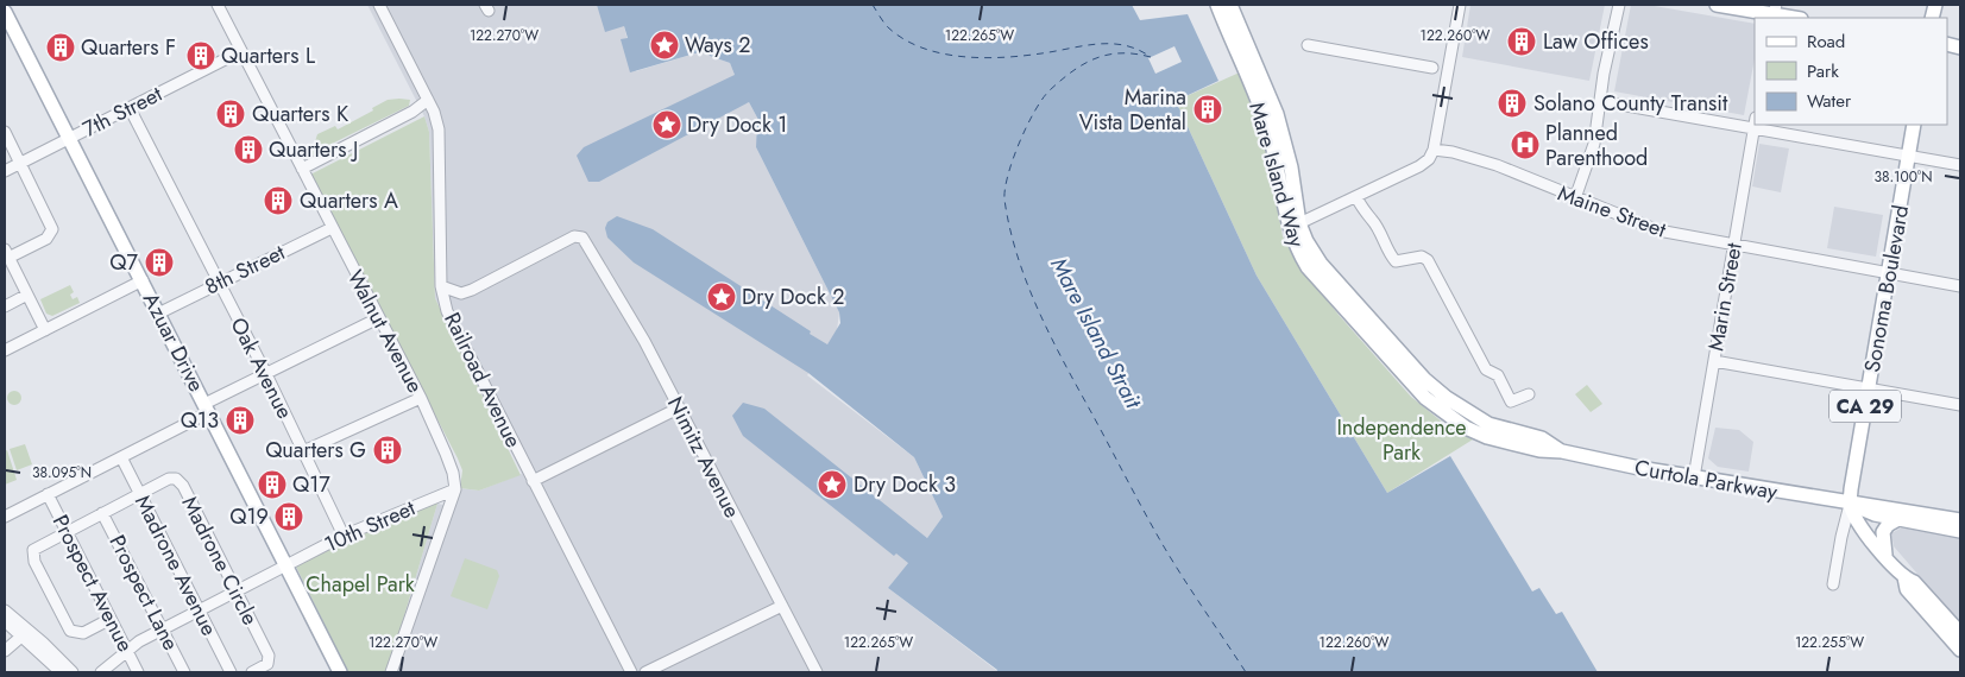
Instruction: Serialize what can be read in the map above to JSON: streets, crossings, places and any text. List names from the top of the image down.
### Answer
{
  "streets": {
    "main road": [
      "Mare Island Way",
      "Sonoma Boulevard",
      "Azuar Drive",
      "CA 29",
      "Curtola Parkway"
    ],
    "street": [
      "7th Street",
      "Maine Street",
      "8th Street",
      "Marin Street",
      "Walnut Avenue",
      "Oak Avenue",
      "Railroad Avenue",
      "Nimitz Avenue",
      "10th Street",
      "Madrone Circle",
      "Madrone Avenue",
      "Prospect Avenue",
      "Prospect Lane"
    ]
  },
  "crossings": [
    ["7th Street", "Walnut Avenue"],
    ["7th Street", "Azuar Drive"],
    ["7th Street", "Oak Avenue"],
    ["Mare Island Way", "Curtola Parkway"],
    ["Maine Street", "Sonoma Boulevard"],
    ["Maine Street", "Marin Street"],
    ["8th Street", "Walnut Avenue"],
    ["8th Street", "Azuar Drive"],
    ["8th Street", "Oak Avenue"],
    ["Sonoma Boulevard", "Curtola Parkway"],
    ["Marin Street", "Curtola Parkway"],
    ["Walnut Avenue", "10th Street"],
    ["Azuar Drive", "10th Street"],
    ["Oak Avenue", "10th Street"],
    ["Railroad Avenue", "Nimitz Avenue"],
    ["10th Street", "Madrone Circle"],
    ["10th Street", "Madrone Avenue"],
    ["10th Street", "Prospect Avenue"],
    ["10th Street", "Prospect Lane"],
    ["Madrone Circle", "Madrone Avenue"]
  ],
  "water": ["Mare Island Strait"],
  "parks": ["Independence Park", "Chapel Park"],
  "places": {
    "building": [
      "Law Offices",
      "Quarters F",
      "Quarters L",
      "Solano County Transit",
      "Marina Vista Dental",
      "Quarters K",
      "Quarters J",
      "Quarters A",
      "Q7",
      "Q13",
      "Quarters G",
      "Q17",
      "Q19"
    ],
    "place": [
      "Ways 2",
      "Dry Dock 1",
      "Dry Dock 2",
      "Dry Dock 3"
    ],
    "hospital": ["Planned Parenthood"]
  },
  "legend": ["Road", "Park", "Water"],
  "coordinates": [
    "122.270°W",
    "122.265°W",
    "122.260°W",
    "38.100°N",
    "38.095°N",
    "122.255°W"
  ]
}
